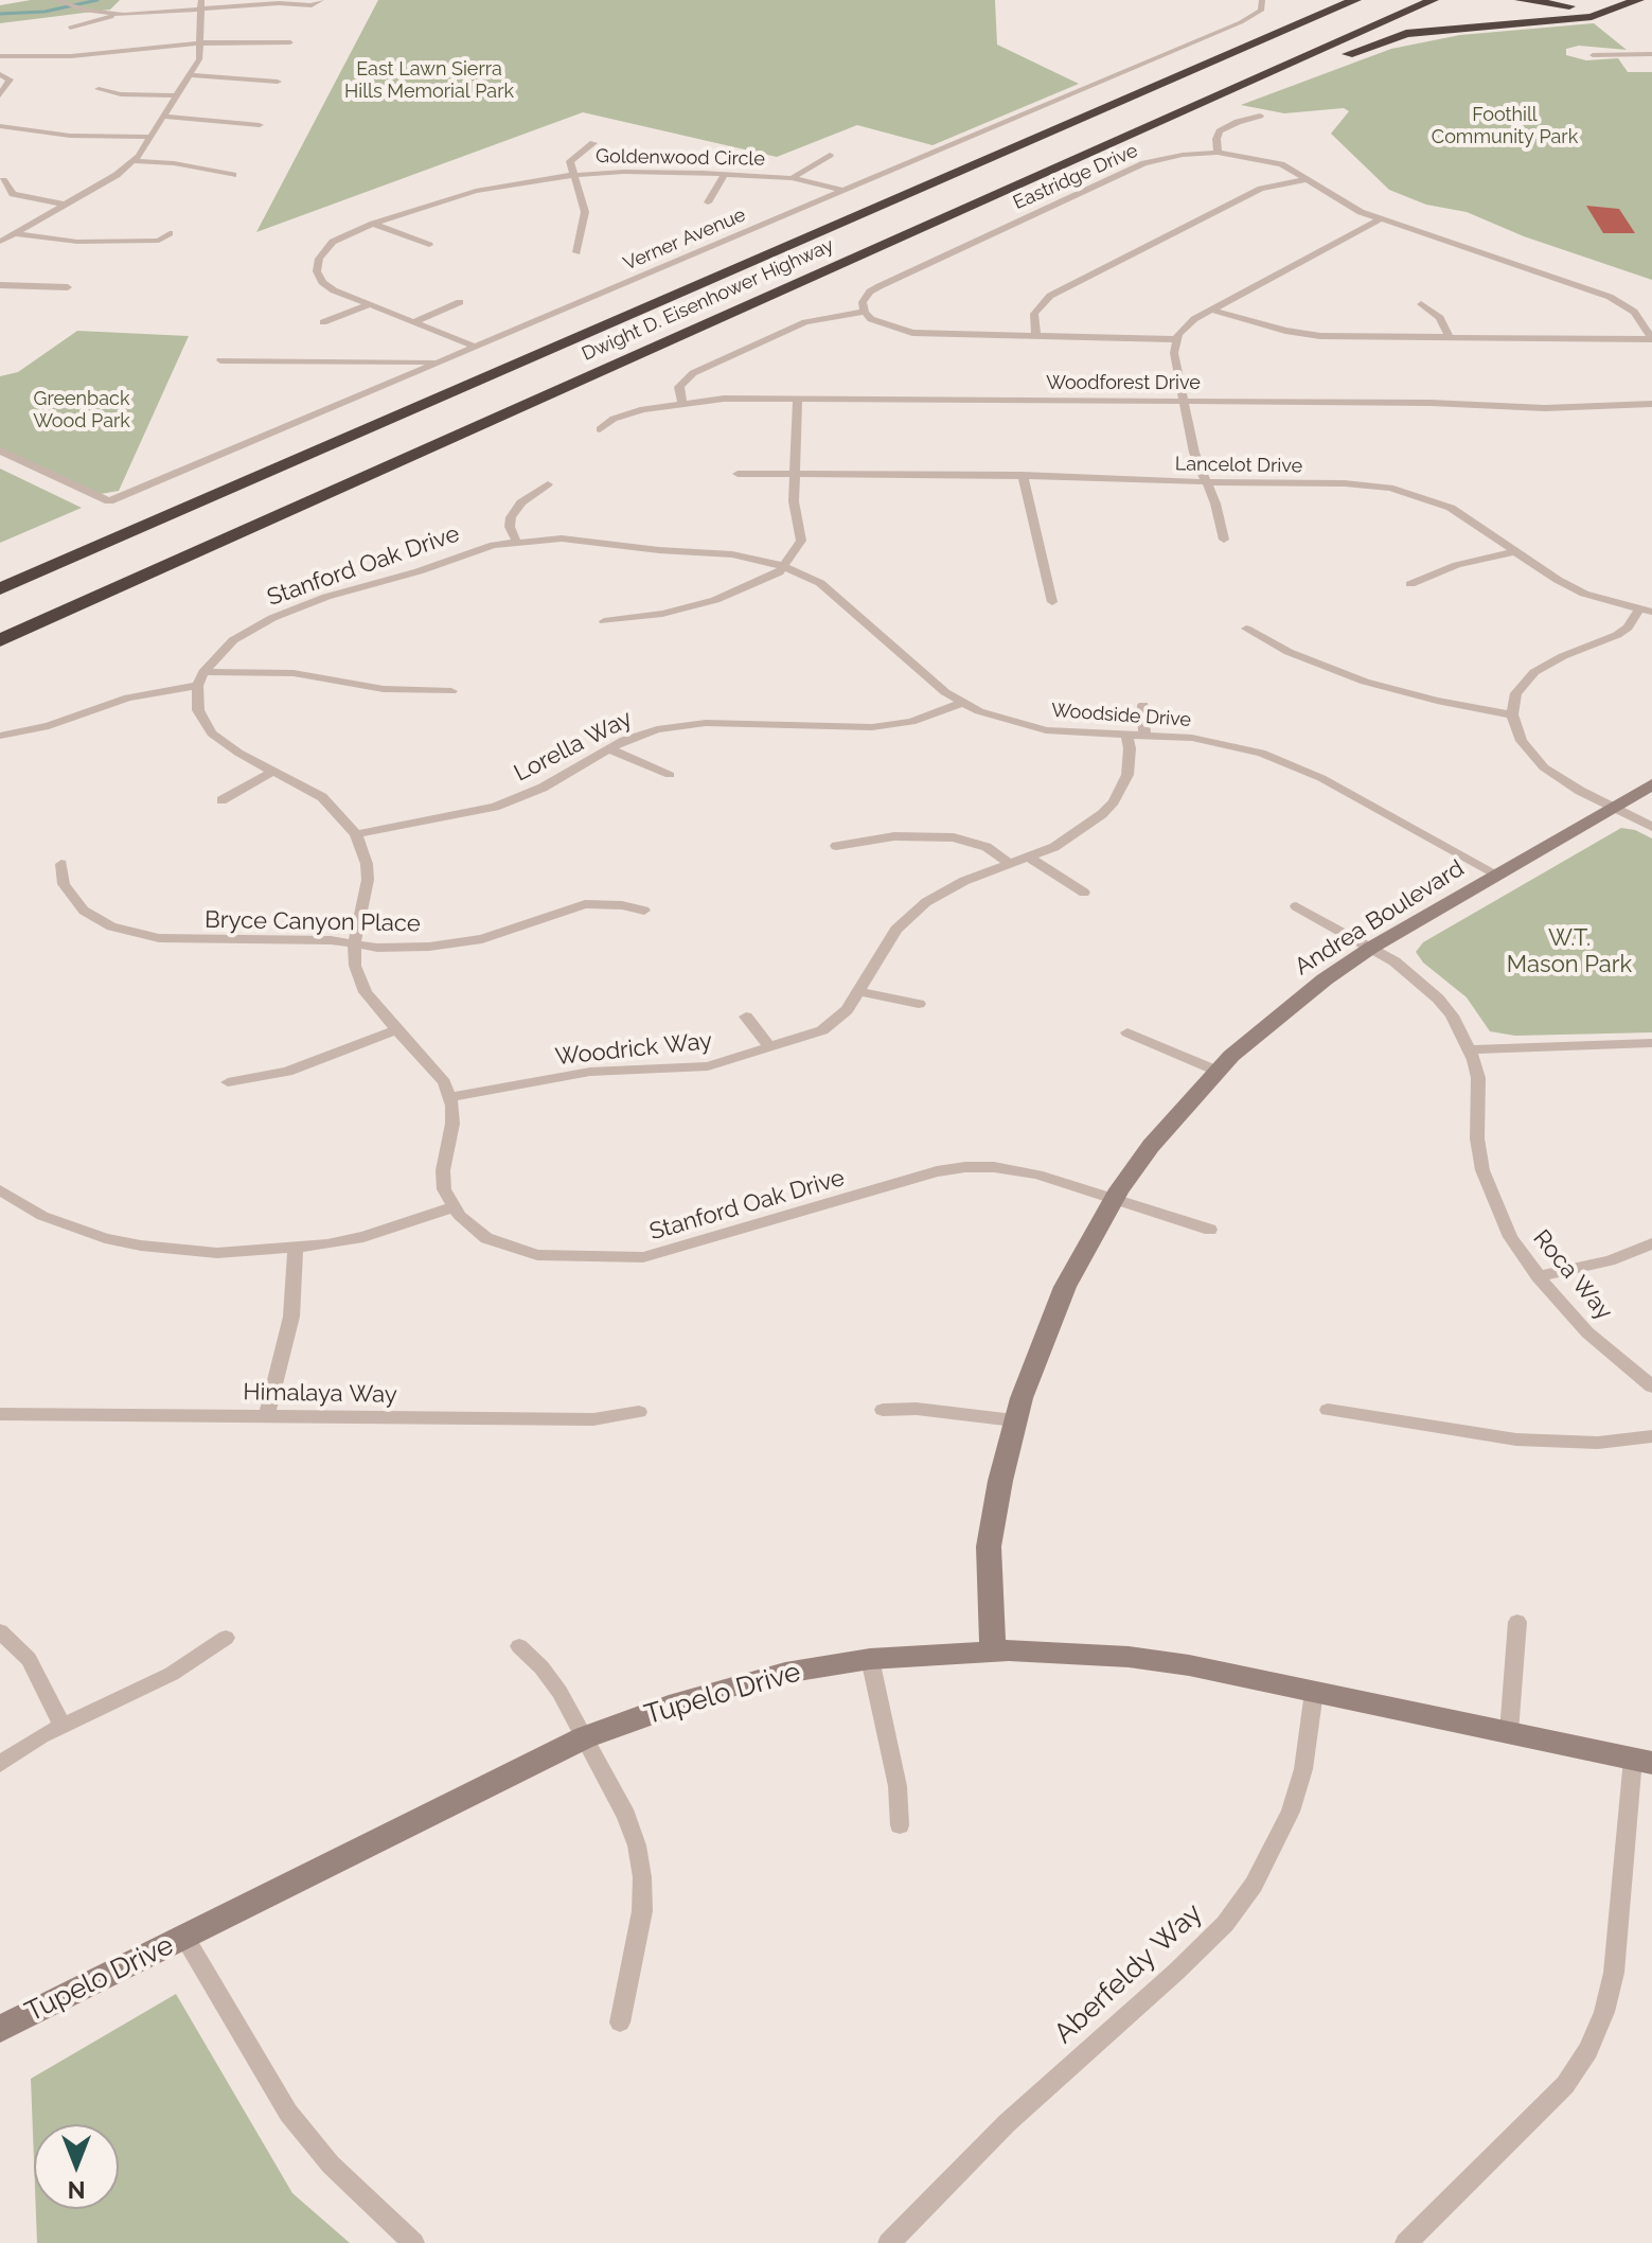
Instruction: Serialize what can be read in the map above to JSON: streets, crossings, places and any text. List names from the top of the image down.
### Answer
{
  "streets": {
    "highway": ["Dwight D. Eisenhower Highway"],
    "street": [
      "Goldenwood Circle",
      "Eastridge Drive",
      "Verner Avenue",
      "Woodforest Drive",
      "Lancelot Drive",
      "Stanford Oak Drive",
      "Woodside Drive",
      "Lorella Way",
      "Andrea Boulevard",
      "Bryce Canyon Place",
      "Woodrick Way",
      "Roca Way",
      "Himalaya Way",
      "Tupelo Drive",
      "Aberfeldy Way"
    ]
  },
  "crossings": [
    ["Goldenwood Circle", "Verner Avenue"],
    ["Stanford Oak Drive", "Woodside Drive"],
    ["Stanford Oak Drive", "Andrea Boulevard"],
    ["Woodside Drive", "Lorella Way"],
    ["Woodside Drive", "Andrea Boulevard"],
    ["Woodside Drive", "Woodrick Way"],
    ["Andrea Boulevard", "Roca Way"],
    ["Andrea Boulevard", "Tupelo Drive"],
    ["Tupelo Drive", "Aberfeldy Way"]
  ],
  "parks": [
    "East Lawn Sierra Hills Memorial Park",
    "Foothill Community Park",
    "Greenback Wood Park",
    "W.T. Mason Park"
  ],
  "north": "bottom"
}
